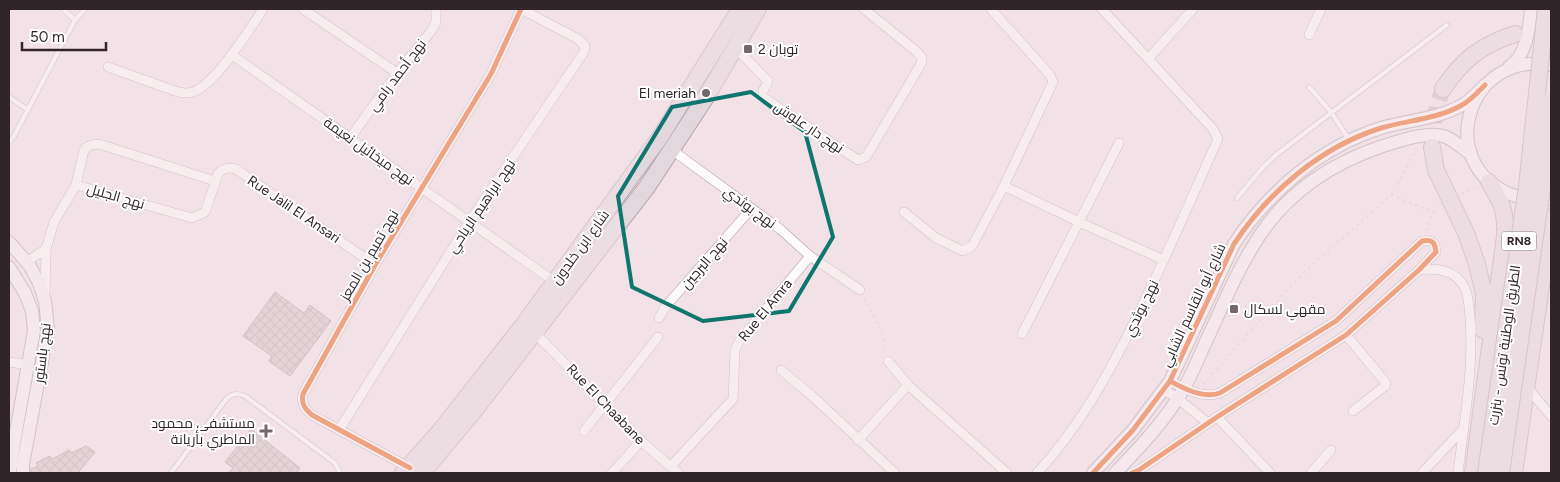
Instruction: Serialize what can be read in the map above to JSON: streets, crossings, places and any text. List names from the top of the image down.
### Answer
{
  "streets": {
    "highway": ["RN8", "شارع ابن خلدون", "الطريق الوطنية تونس - بنزرت"],
    "street": [
      "نهج أحمد رامي",
      "نهج دار علوش",
      "نهج ميخائيل نعيمة",
      "نهج الجليل",
      "نهج ابراهيم الرياحي",
      "نهج بوثدي",
      "Rue Jalil El Ansari",
      "نهج تميم بن المعز",
      "نهج البرجين",
      "شارع أبو القاسم الشابي",
      "Rue El Amra",
      "نهج باستور",
      "Rue El Chaabane"
    ]
  },
  "crossings": [
    ["نهج أحمد رامي", "نهج ميخائيل نعيمة"],
    ["نهج دار علوش", "شارع ابن خلدون"],
    ["نهج ميخائيل نعيمة", "نهج ابراهيم الرياحي"],
    ["نهج ميخائيل نعيمة", "شارع ابن خلدون"],
    ["نهج ميخائيل نعيمة", "نهج تميم بن المعز"],
    ["نهج الجليل", "Rue Jalil El Ansari"],
    ["نهج ابراهيم الرياحي", "نهج تميم بن المعز"],
    ["نهج بوثدي", "شارع ابن خلدون"],
    ["نهج بوثدي", "نهج البرجين"],
    ["نهج بوثدي", "Rue El Amra"],
    ["Rue Jalil El Ansari", "نهج تميم بن المعز"],
    ["RN8", "شارع أبو القاسم الشابي"],
    ["شارع ابن خلدون", "نهج تميم بن المعز"],
    ["شارع ابن خلدون", "Rue El Chaabane"],
    ["Rue El Amra", "Rue El Chaabane"]
  ],
  "places": {
    "transit": ["توبان 2", "مقهي لسكال"],
    "other": ["El meriah"],
    "health": ["مستشفى محمود الماطري بأريانة"]
  },
  "scale_bar": "50 m"
}
